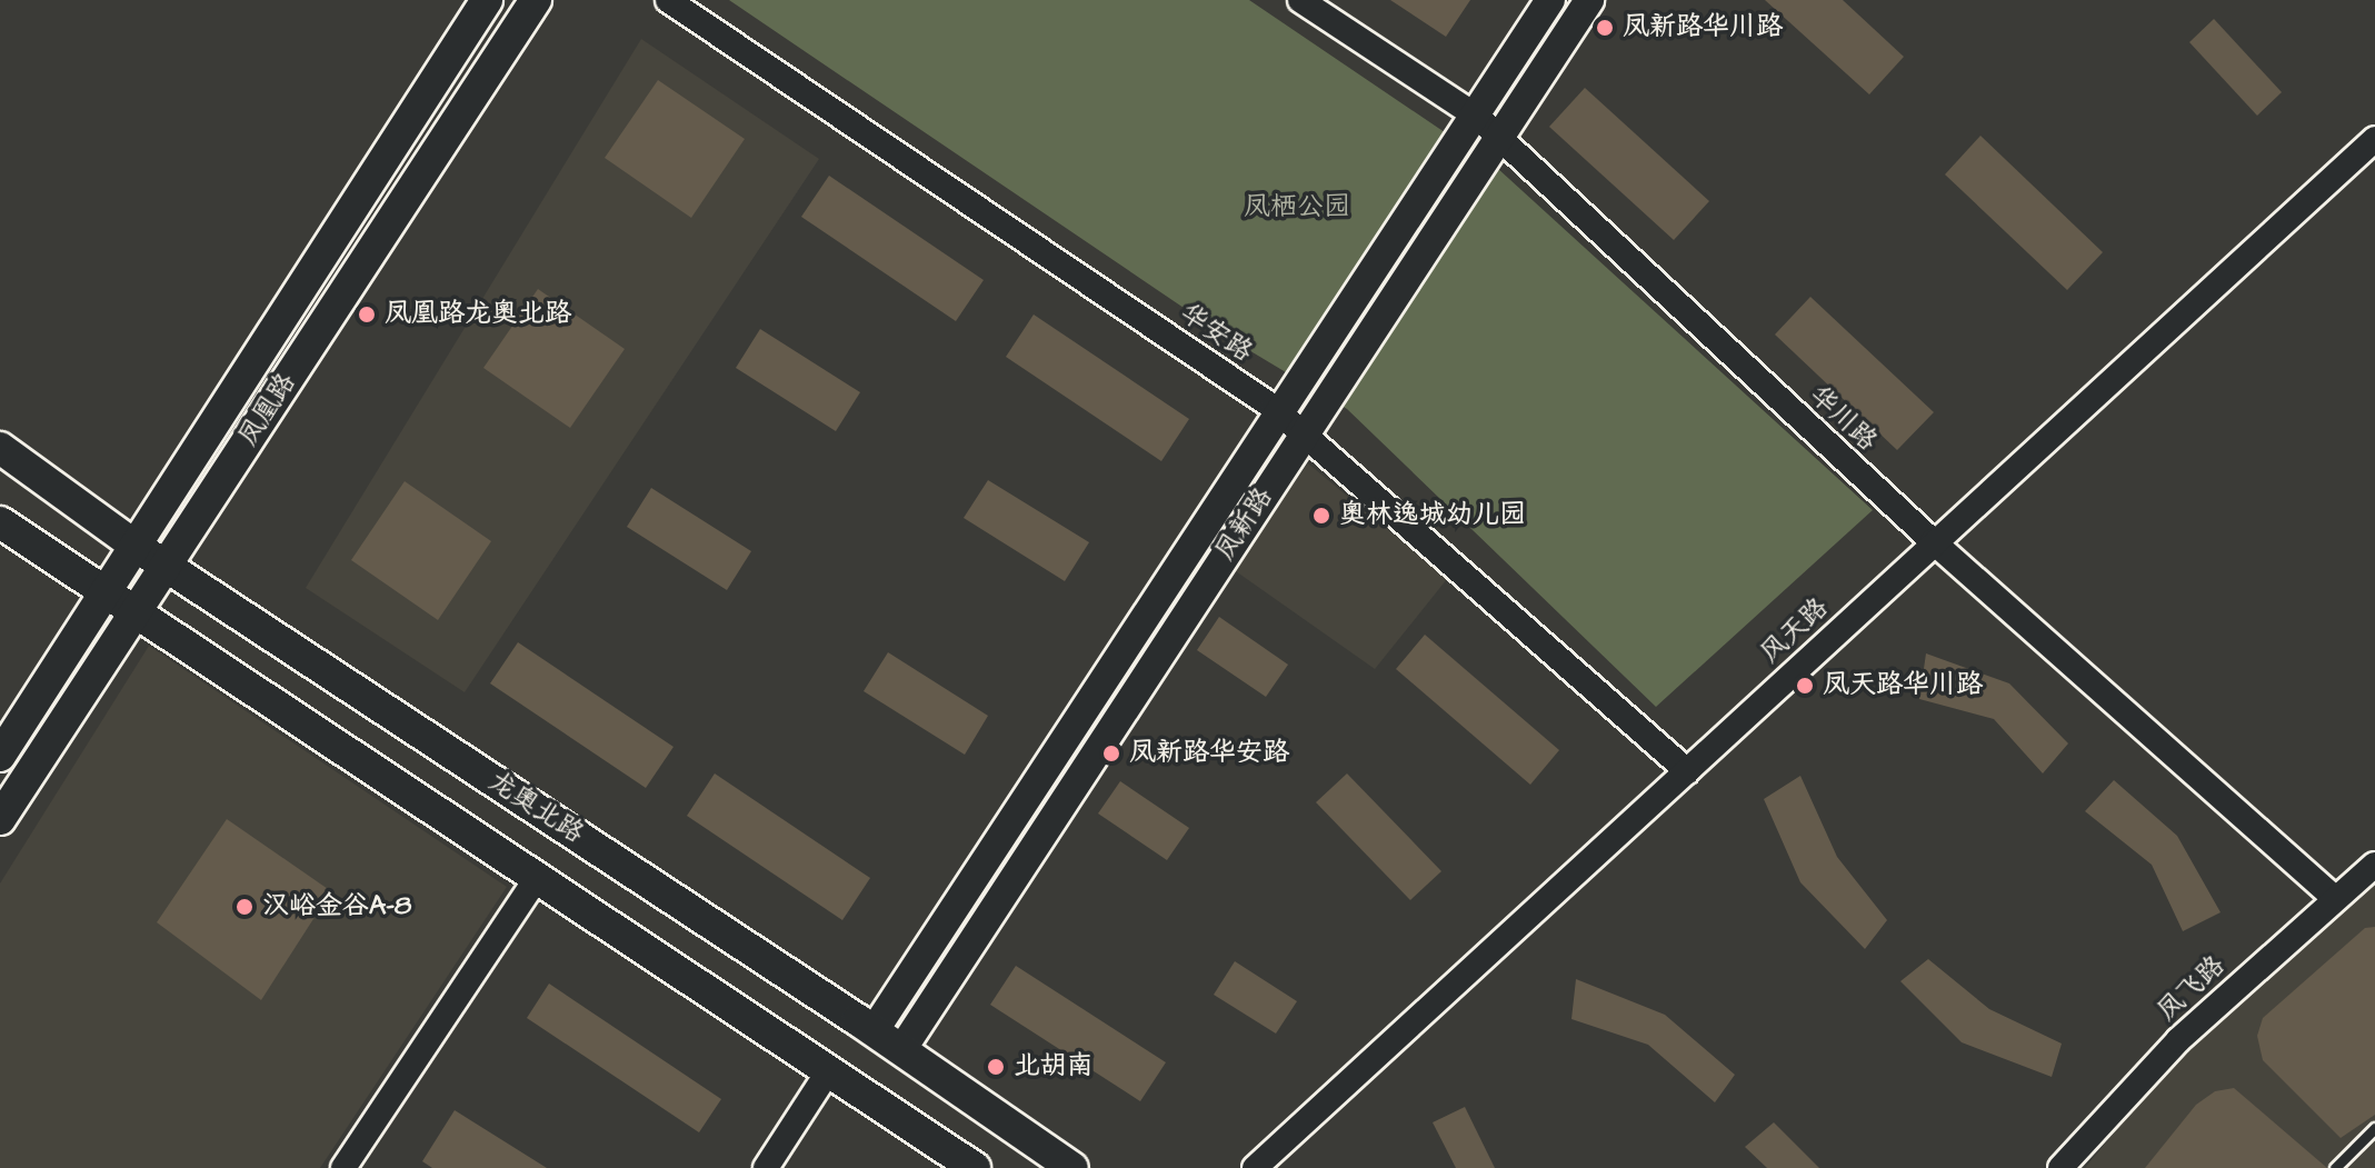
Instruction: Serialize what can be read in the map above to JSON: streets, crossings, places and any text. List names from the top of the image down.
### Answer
{
  "streets": {
    "main road": ["凤凰路", "凤新路", "龙奥北路"],
    "street": [
      "华安路",
      "华川路",
      "风天路",
      "凤飞路"
    ]
  },
  "crossings": [
    ["华安路", "凤新路"],
    ["华安路", "风天路"],
    ["凤凰路", "龙奥北路"],
    ["华川路", "凤新路"],
    ["华川路", "风天路"],
    ["华川路", "凤飞路"],
    ["凤新路", "龙奥北路"]
  ],
  "parks": ["凤栖公园"],
  "places": [
    "凤新路华川路",
    "凤凰路龙奥北路",
    "奥林逸城幼儿园",
    "凤天路华川路",
    "凤新路华安路",
    "汉峪金谷A-8",
    "北胡南"
  ]
}
